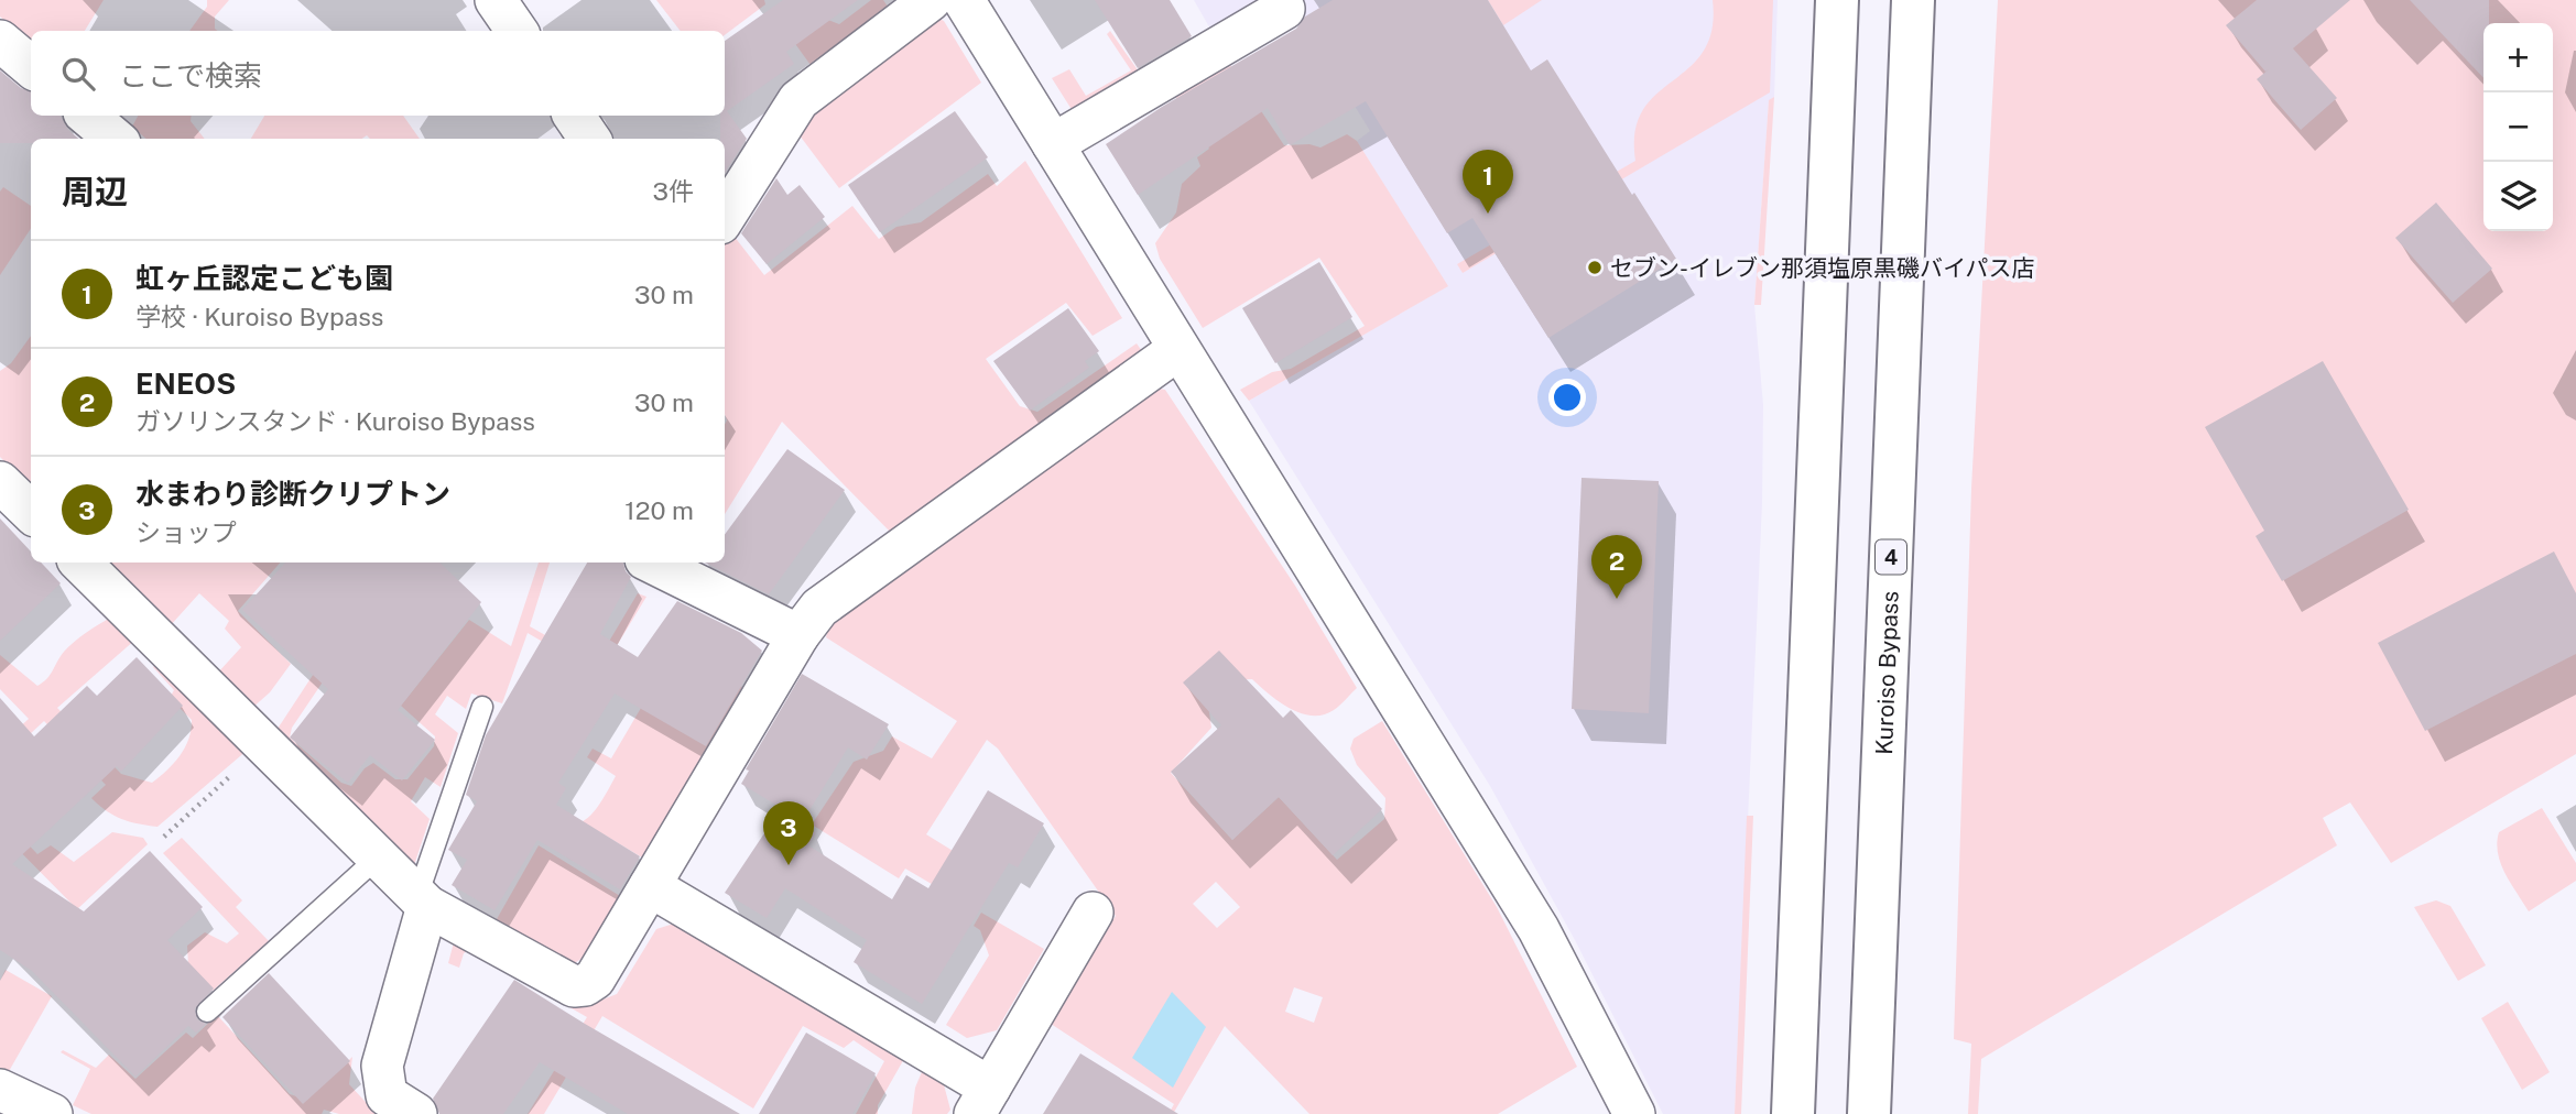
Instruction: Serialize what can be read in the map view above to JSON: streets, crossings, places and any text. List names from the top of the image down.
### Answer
{
  "streets": {
    "highway": ["4", "Kuroiso Bypass"]
  },
  "places": ["セブン-イレブン那須塩原黒磯バイパス店"],
  "page": {
    "map_buttons": ["+", "−"],
    "search": "ここで検索",
    "heading": ["周辺", "3件"],
    "pins": ["1", "2", "3"],
    "list": [
      {
        "mark": "1",
        "name": "虹ヶ丘認定こども園",
        "note": "学校 · Kuroiso Bypass",
        "value": "30 m"
      },
      {
        "mark": "2",
        "name": "ENEOS",
        "note": "ガソリンスタンド · Kuroiso Bypass",
        "value": "30 m"
      },
      {
        "mark": "3",
        "name": "水まわり診断クリプトン",
        "note": "ショップ",
        "value": "120 m"
      }
    ]
  }
}
